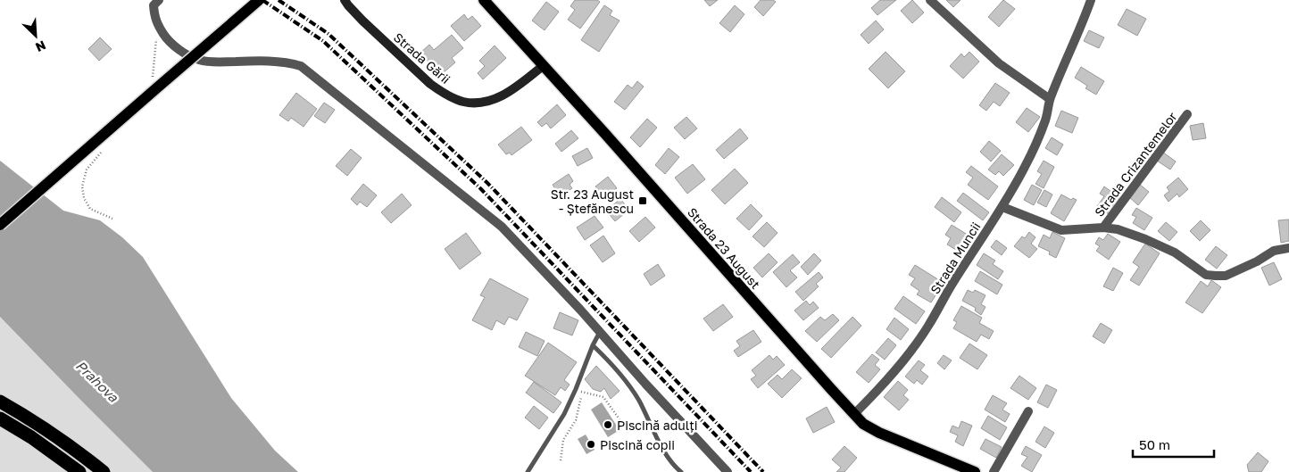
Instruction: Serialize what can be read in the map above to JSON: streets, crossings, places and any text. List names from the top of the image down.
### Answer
{
  "streets": {
    "main road": ["Strada 23 August"],
    "street": ["Strada Gării", "Strada Crizantemelor", "Strada Muncii"]
  },
  "crossings": [
    ["Strada Gării", "Strada 23 August"],
    ["Strada Crizantemelor", "Strada Muncii"],
    ["Strada 23 August", "Strada Muncii"]
  ],
  "water": ["Prahova"],
  "places": {
    "transit": ["Str. 23 August - Ștefănescu"],
    "other": ["Piscină adulți", "Piscină copii"]
  },
  "scale_bar": "50 m",
  "north": "bottom right"
}
